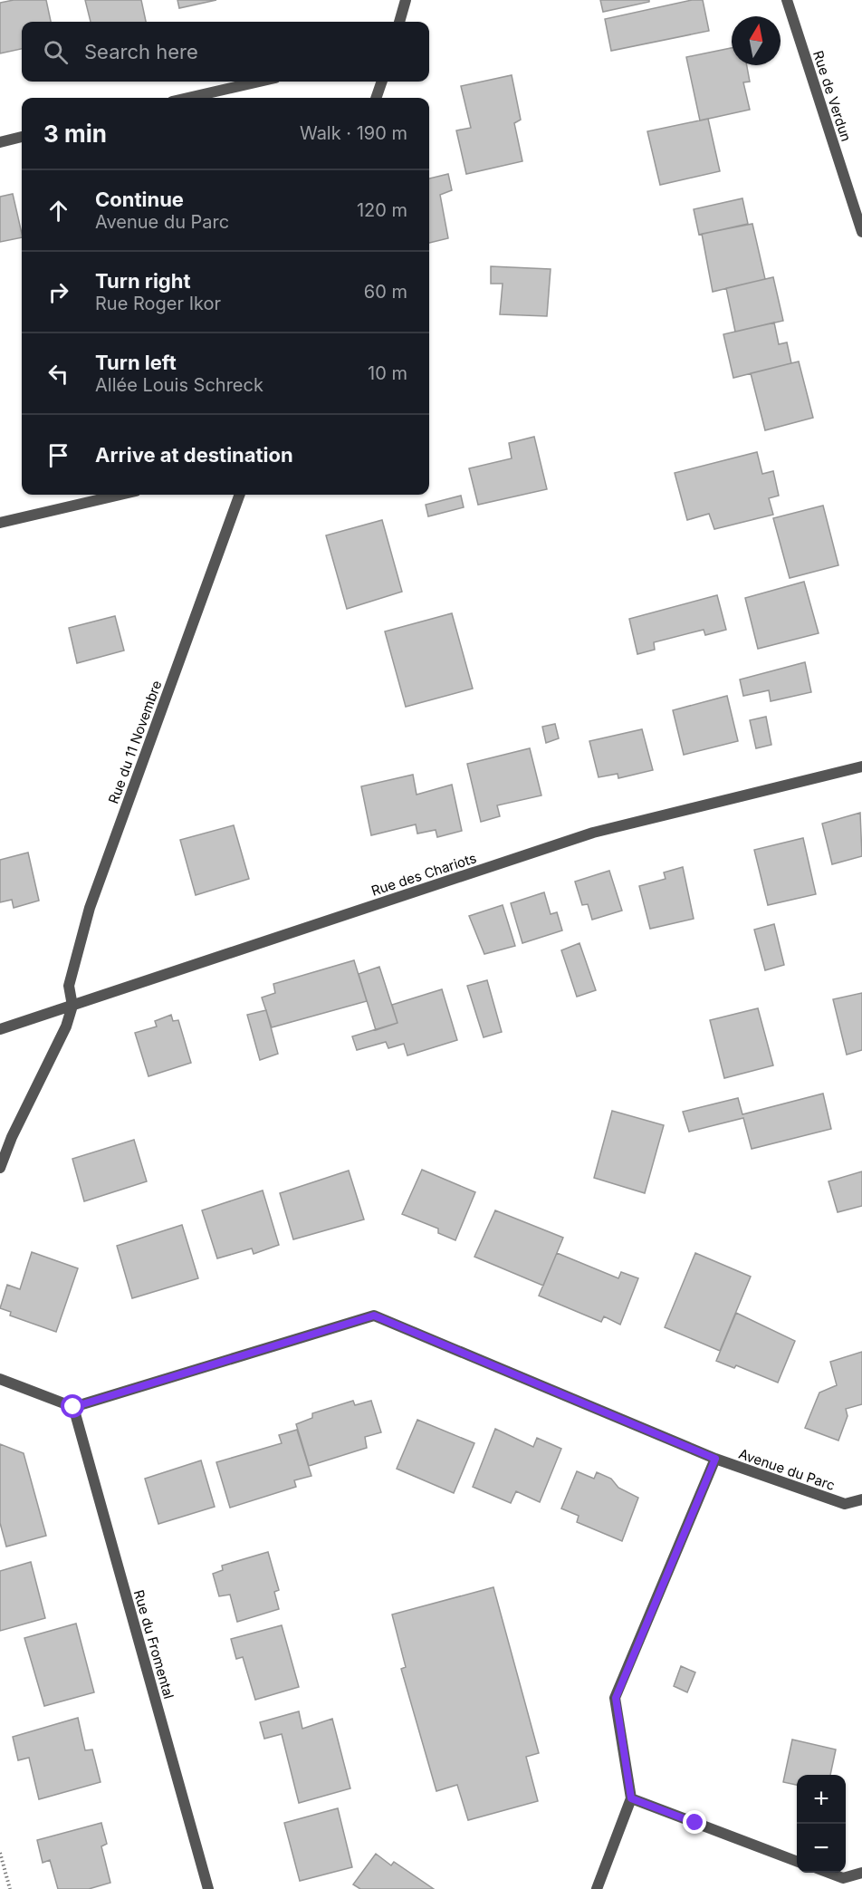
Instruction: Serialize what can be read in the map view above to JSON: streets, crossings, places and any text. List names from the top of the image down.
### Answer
{
  "streets": {
    "street": [
      "Rue de Verdun",
      "Rue du 11 Novembre",
      "Rue des Chariots",
      "Avenue du Parc",
      "Rue du Fromental"
    ]
  },
  "crossings": [
    ["Rue du 11 Novembre", "Rue des Chariots"],
    ["Avenue du Parc", "Rue du Fromental"]
  ],
  "north": "top",
  "page": {
    "search": "Search here",
    "heading": ["3 min", "Walk · 190 m"],
    "list": [
      ["Continue", "Avenue du Parc", "120 m"],
      ["Turn right", "Rue Roger Ikor", "60 m"],
      ["Turn left", "Allée Louis Schreck", "10 m"],
      "Arrive at destination"
    ],
    "map_buttons": ["+", "−"]
  }
}
